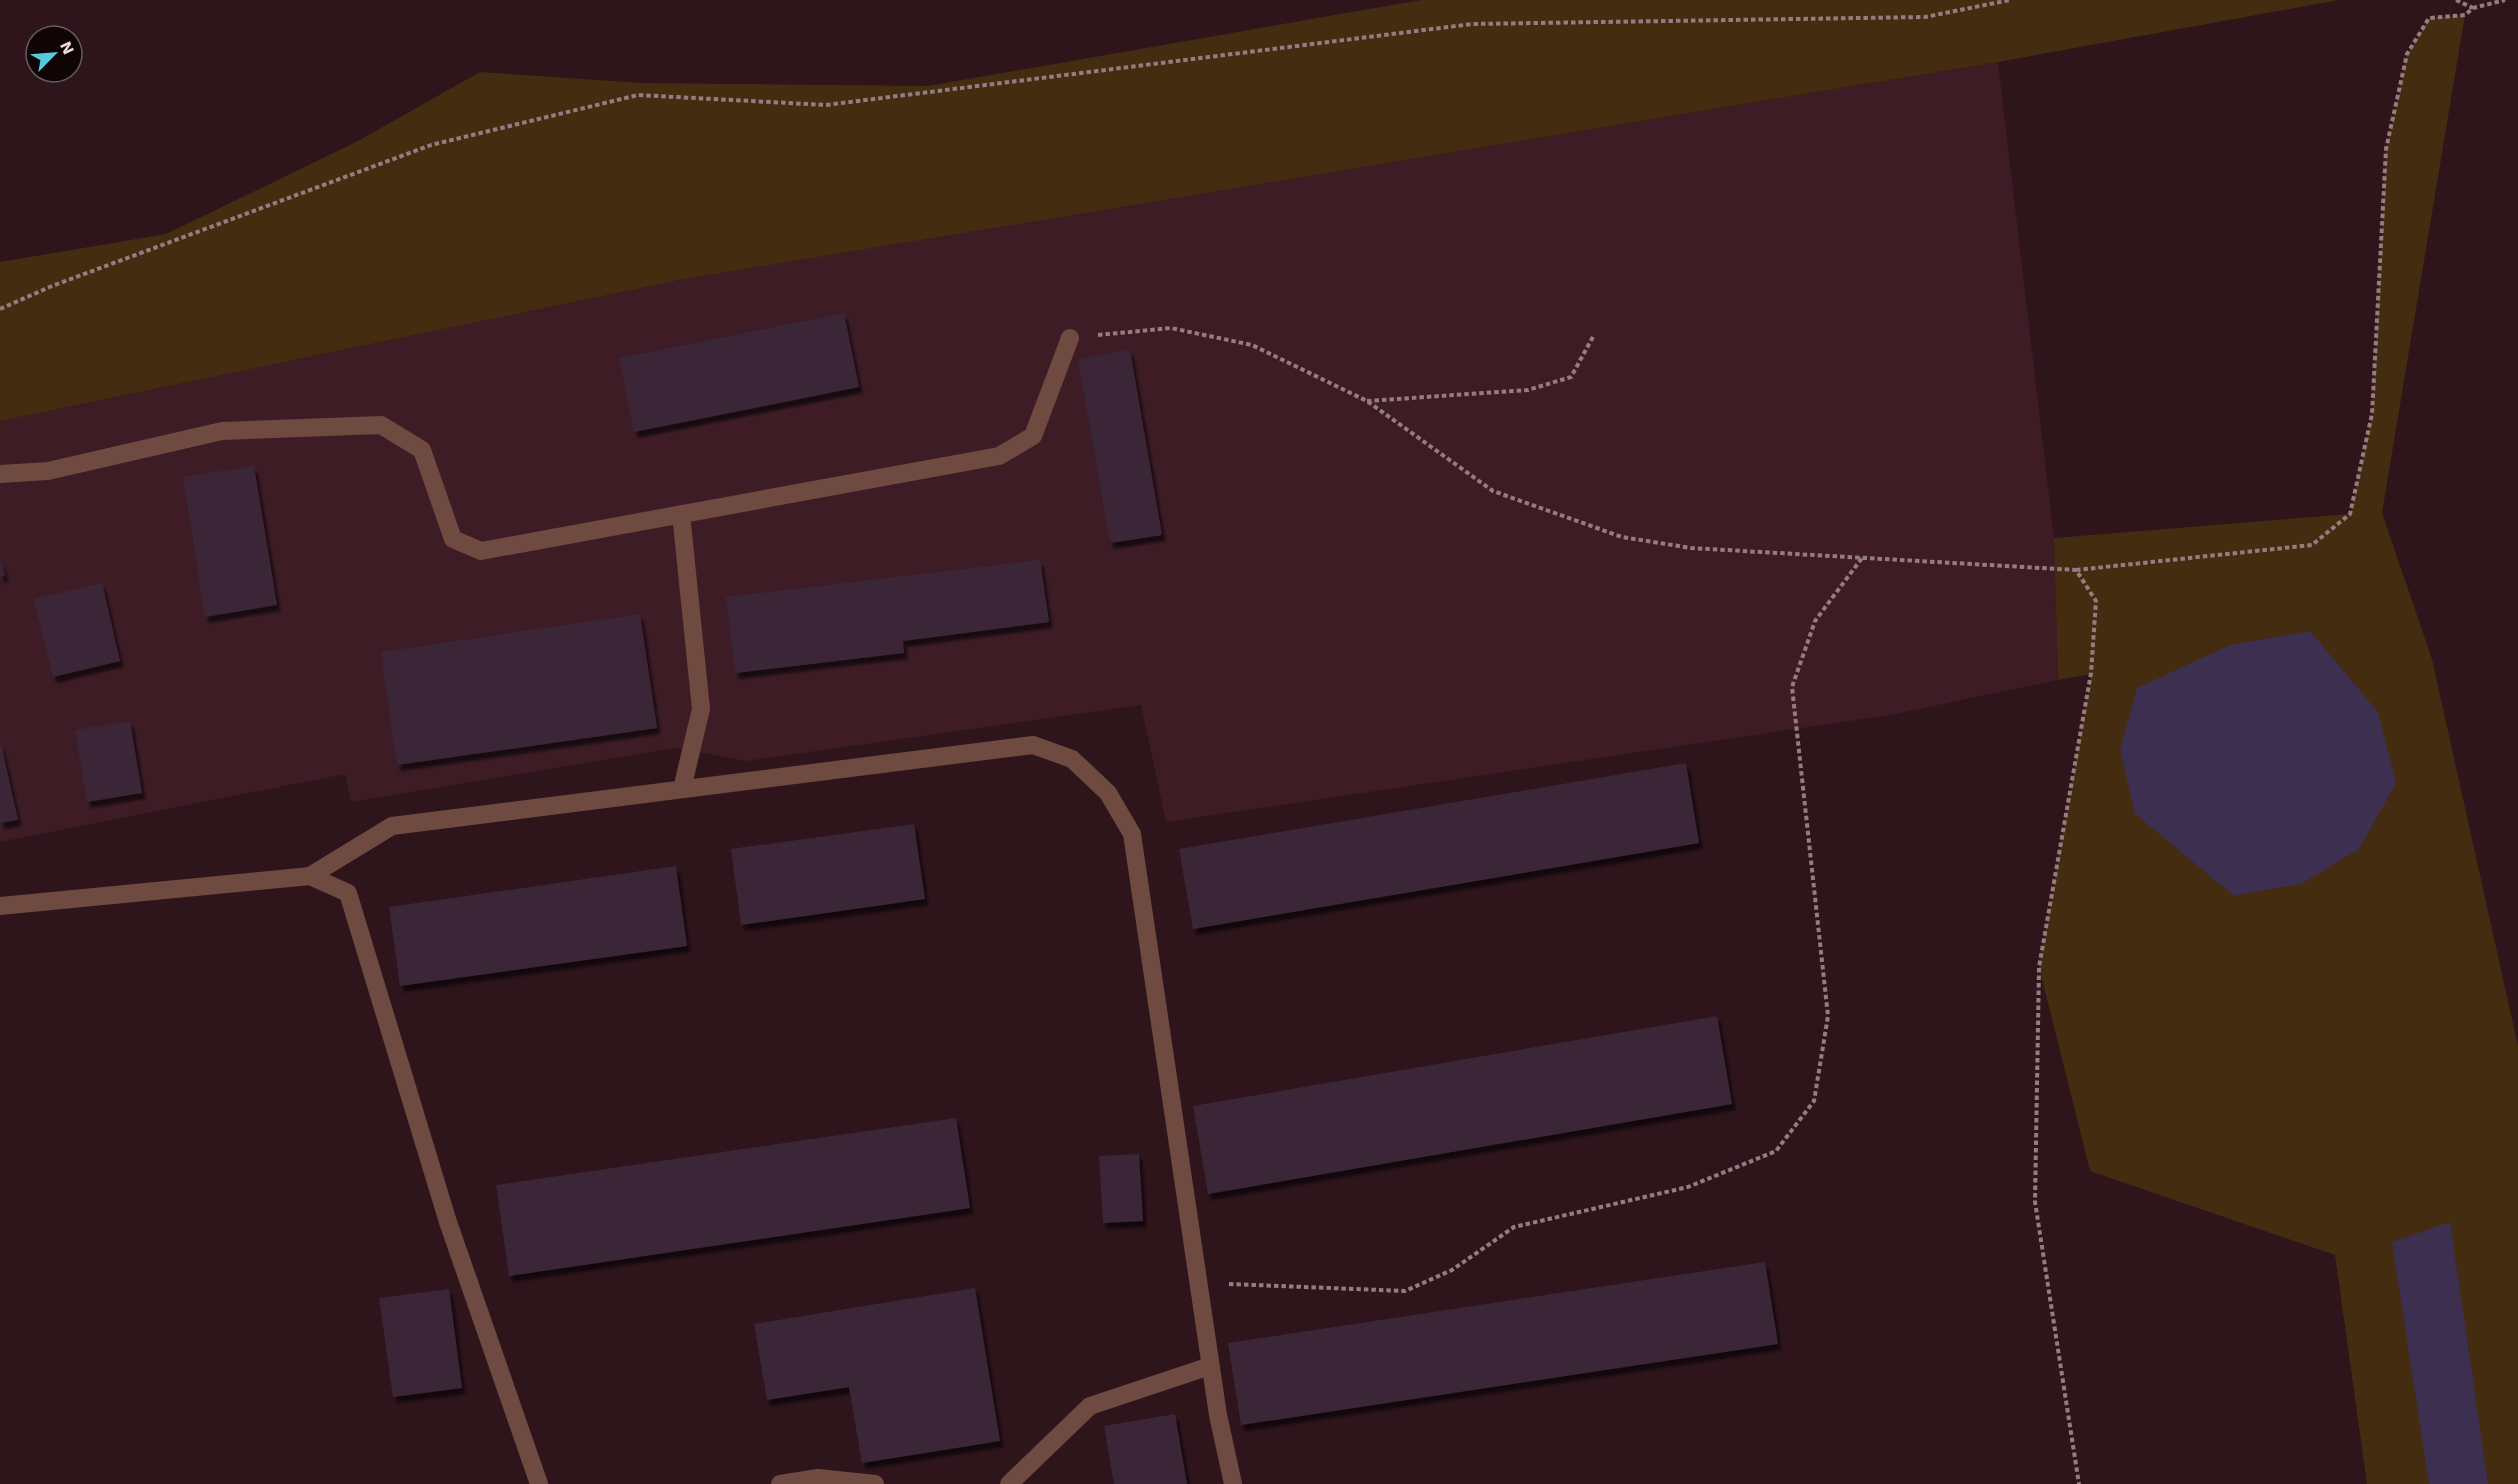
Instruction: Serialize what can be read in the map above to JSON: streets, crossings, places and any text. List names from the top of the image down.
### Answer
{
  "north": "top right"
}
